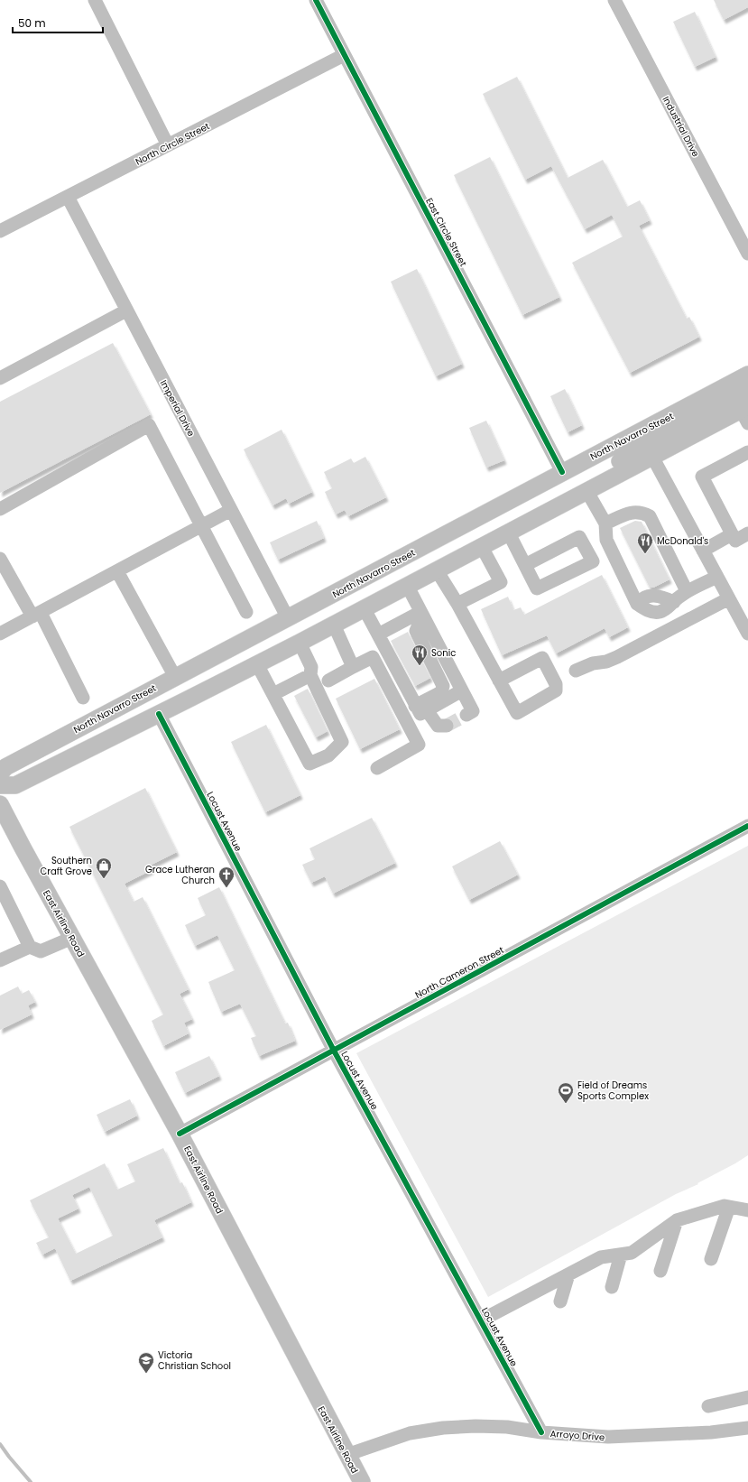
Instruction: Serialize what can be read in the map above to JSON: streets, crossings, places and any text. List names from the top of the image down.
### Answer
{
  "streets": {
    "main road": ["North Navarro Street", "East Airline Road"],
    "street": [
      "Industrial Drive",
      "North Circle Street",
      "East Circle Street",
      "Imperial Drive",
      "Locust Avenue",
      "North Cameron Street",
      "Arroyo Drive"
    ]
  },
  "crossings": [
    ["North Circle Street", "East Circle Street"],
    ["North Circle Street", "Imperial Drive"],
    ["East Circle Street", "North Navarro Street"],
    ["Imperial Drive", "North Navarro Street"],
    ["Locust Avenue", "North Cameron Street"],
    ["Locust Avenue", "Arroyo Drive"],
    ["East Airline Road", "North Cameron Street"],
    ["East Airline Road", "Arroyo Drive"]
  ],
  "places": {
    "restaurant": ["McDonald's", "Sonic"],
    "shop": ["Southern Craft Grove"],
    "church": ["Grace Lutheran Church"],
    "sports": ["Field of Dreams Sports Complex"],
    "school or university": ["Victoria Christian School"]
  },
  "scale_bar": "50 m"
}
